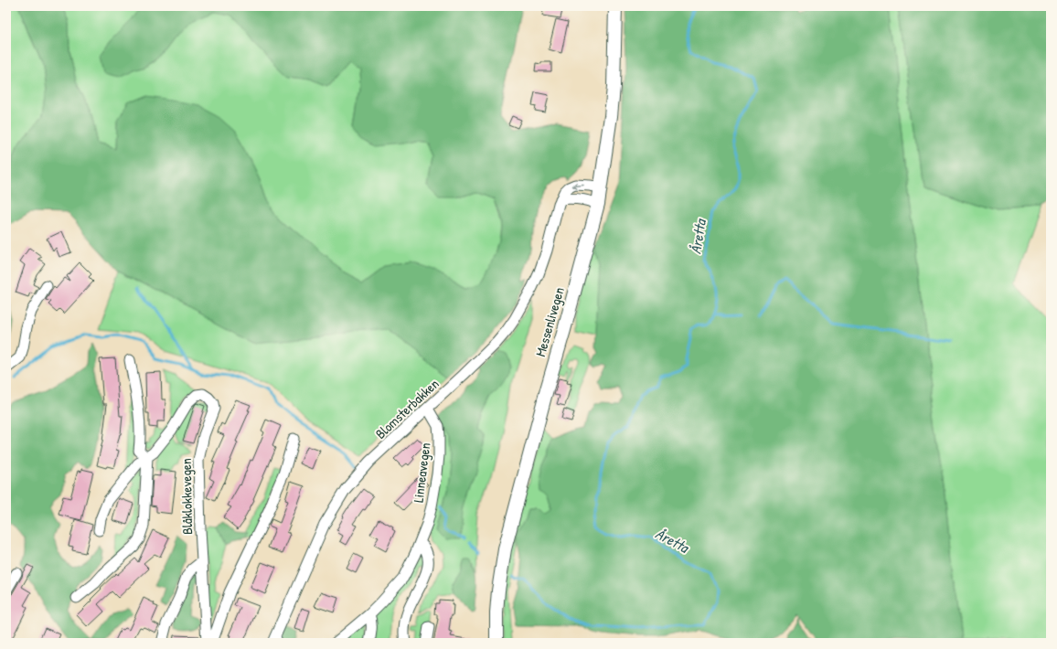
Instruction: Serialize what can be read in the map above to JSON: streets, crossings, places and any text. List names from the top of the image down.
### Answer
{
  "streets": {
    "main road": ["Messenlivegen"],
    "street": ["Blomsterbakken", "Linneavegen", "Blåklokkevegen"]
  },
  "crossings": [
    ["Messenlivegen", "Blomsterbakken"],
    ["Blomsterbakken", "Linneavegen"]
  ],
  "water": ["Åretta"]
}
